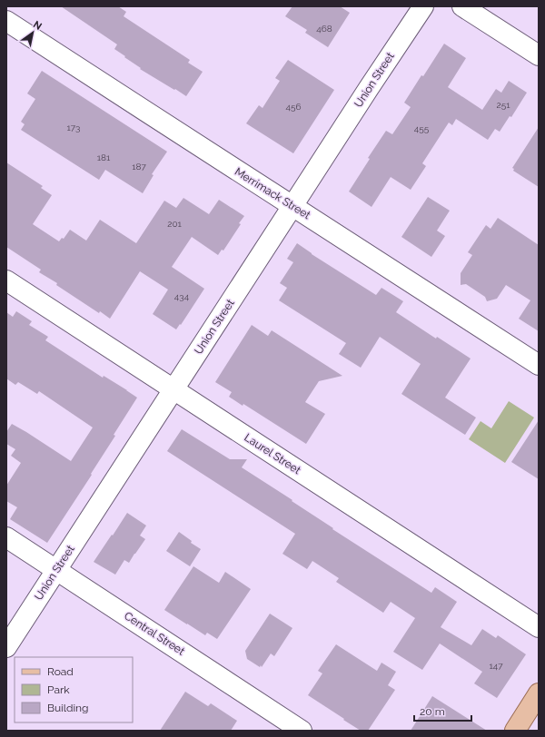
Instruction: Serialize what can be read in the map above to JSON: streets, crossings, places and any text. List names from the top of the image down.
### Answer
{
  "streets": {
    "street": [
      "Union Street",
      "Merrimack Street",
      "Laurel Street",
      "Central Street"
    ]
  },
  "crossings": [
    ["Union Street", "Merrimack Street"],
    ["Union Street", "Laurel Street"],
    ["Union Street", "Central Street"]
  ],
  "house_numbers": [
    "468",
    "251",
    "456",
    "173",
    "455",
    "181",
    "187",
    "201",
    "434",
    "147"
  ],
  "legend": ["Road", "Park", "Building"],
  "scale_bar": "20 m",
  "north": "top right"
}
